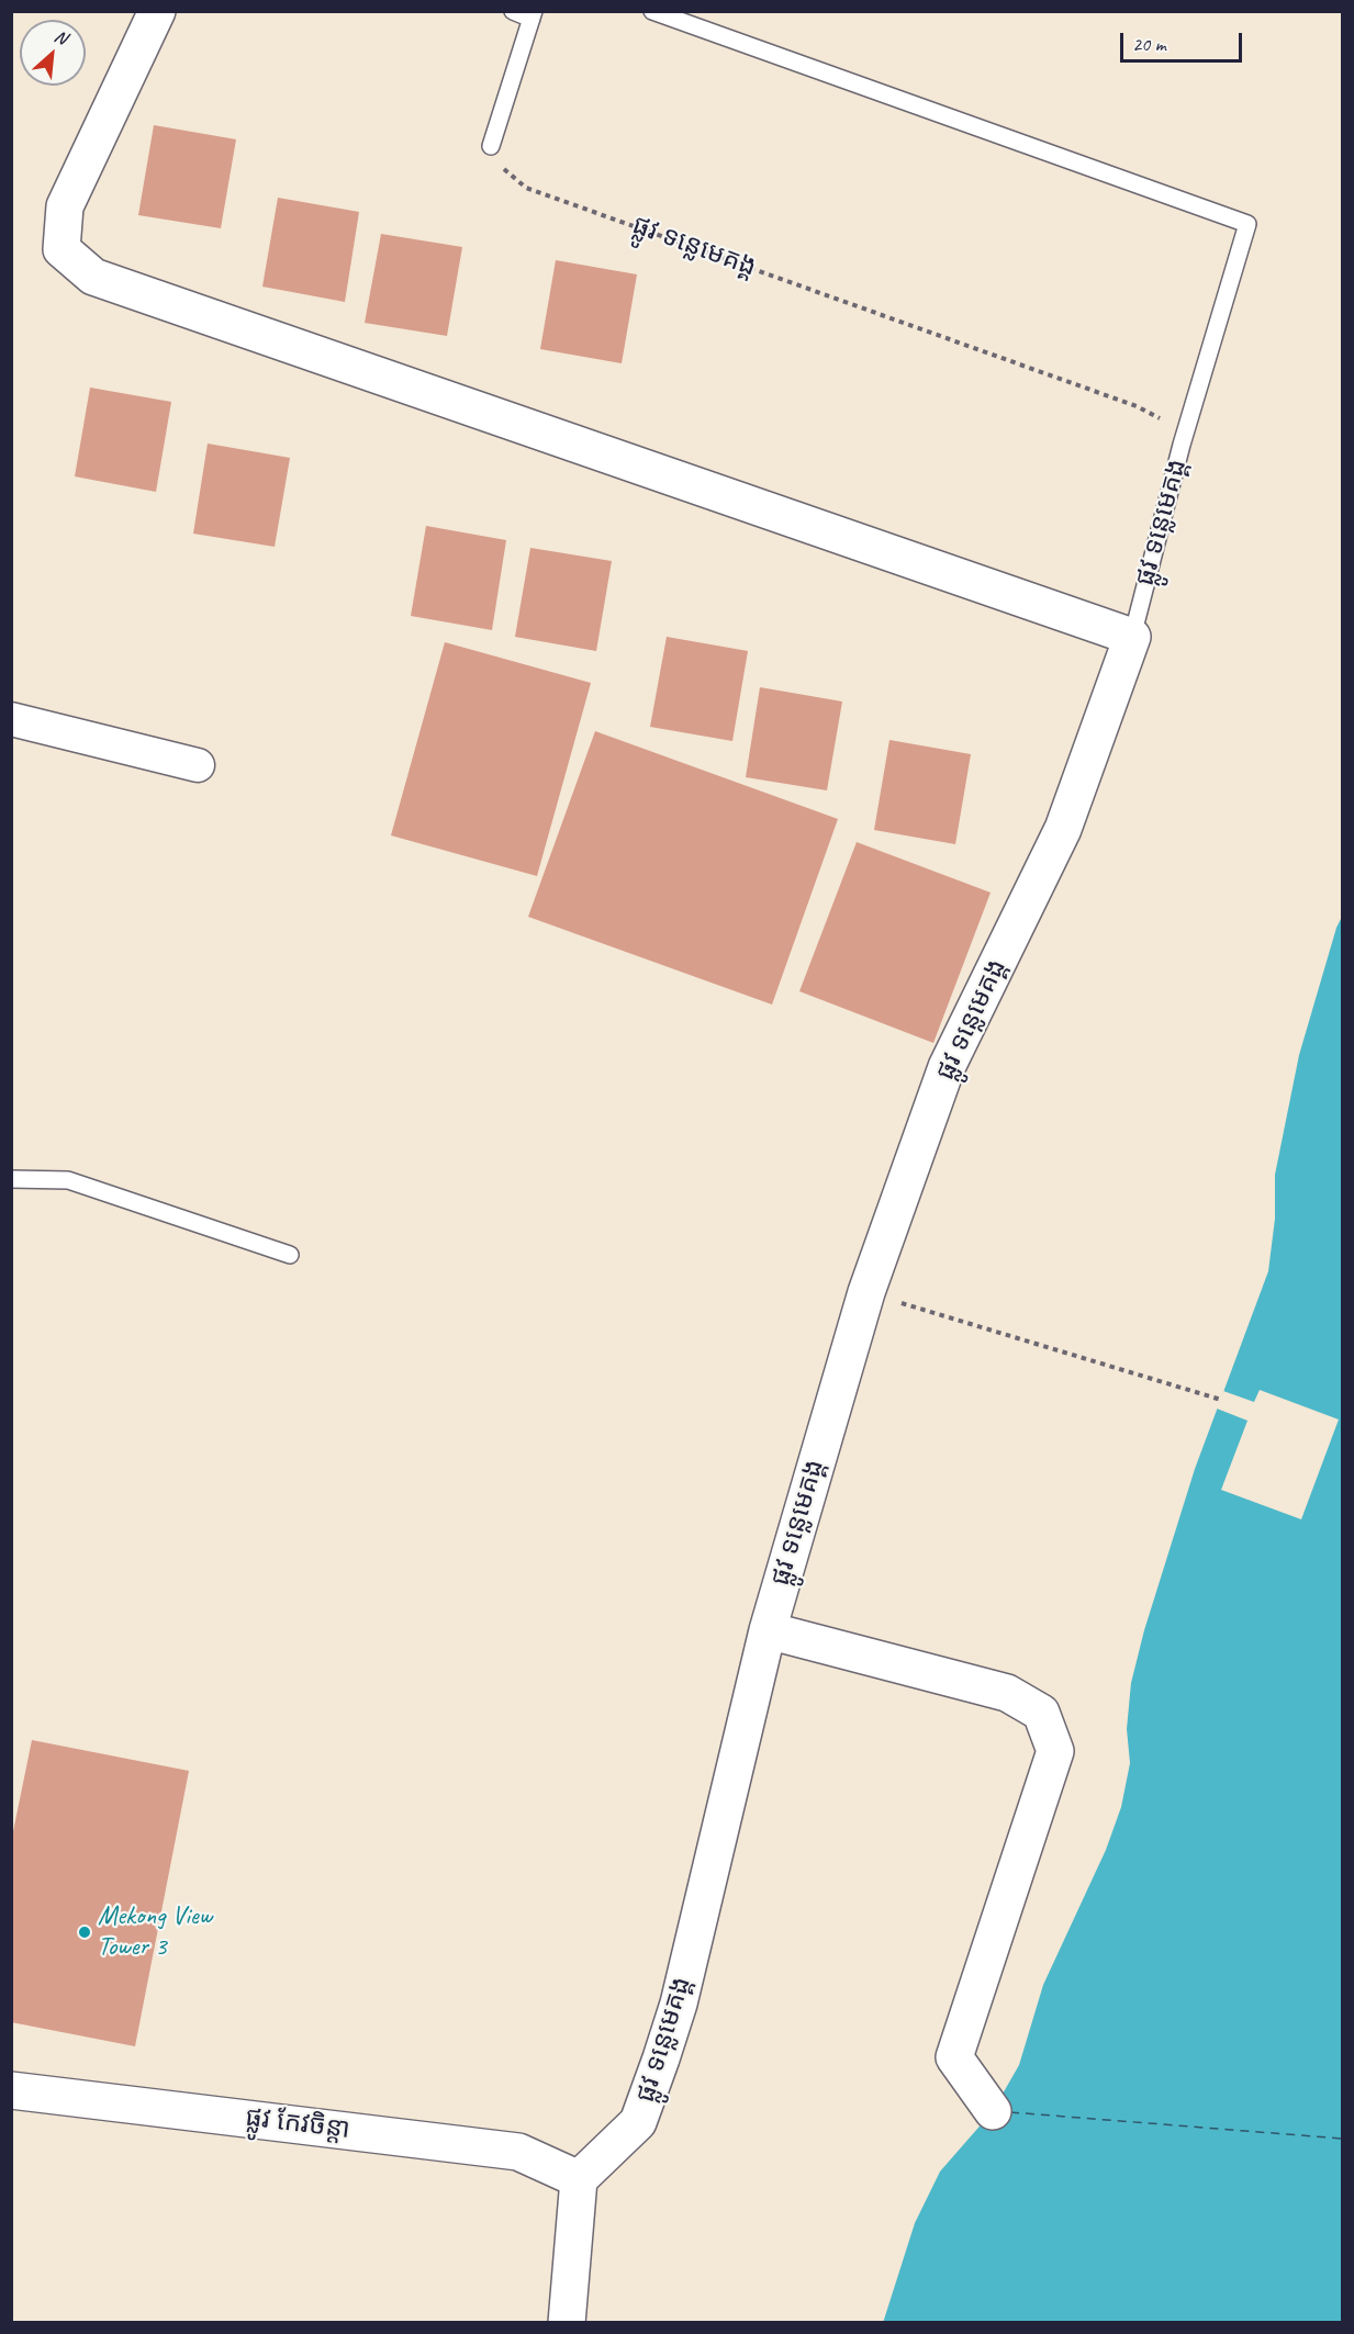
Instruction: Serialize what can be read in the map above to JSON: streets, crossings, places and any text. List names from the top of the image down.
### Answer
{
  "streets": {
    "street": ["ផ្លូវ ទន្លេមេគង្គ", "ផ្លូវ កែវចិន្តា"]
  },
  "crossings": [
    ["ផ្លូវ ទន្លេមេគង្គ", "ផ្លូវ កែវចិន្តា"]
  ],
  "places": ["Mekong View Tower 3"],
  "scale_bar": "20 m",
  "north": "top right"
}
